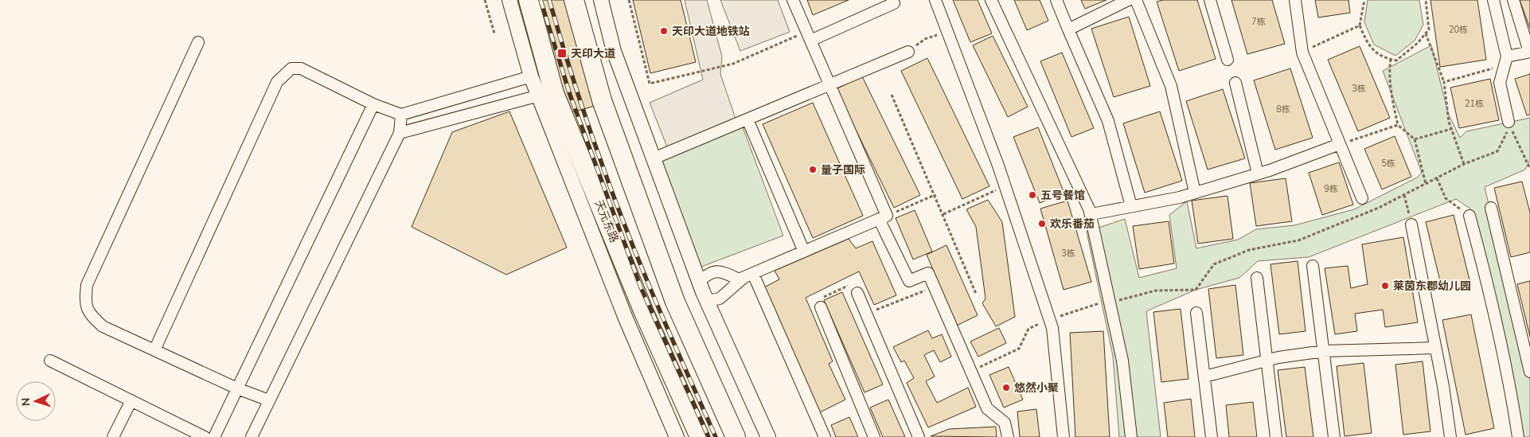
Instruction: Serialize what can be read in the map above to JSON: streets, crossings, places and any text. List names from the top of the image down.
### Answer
{
  "streets": {
    "highway": ["天元东路"]
  },
  "places": {
    "other": [
      "天印大道地铁站",
      "量子国际",
      "五号餐馆",
      "欢乐番茄",
      "莱茵东郡幼儿园",
      "悠然小聚"
    ],
    "transit": ["天印大道"]
  },
  "house_numbers": [
    "7栋",
    "20栋",
    "3栋",
    "21栋",
    "8栋",
    "5栋",
    "9栋",
    "3栋"
  ],
  "north": "left"
}
